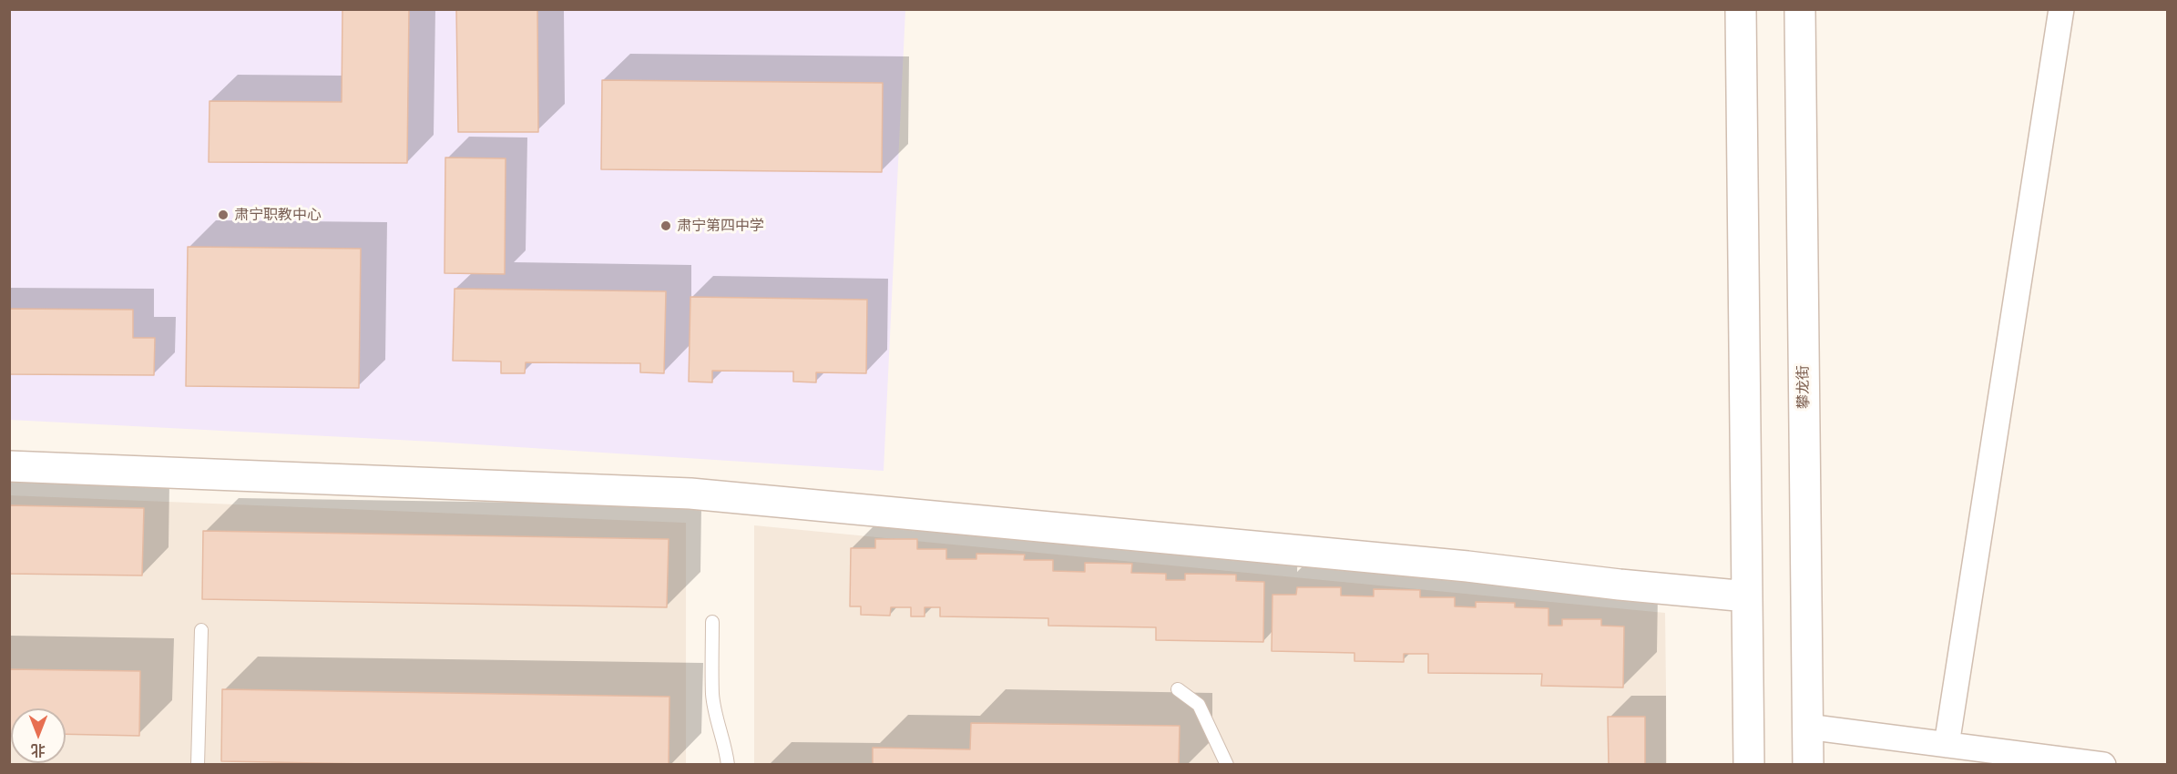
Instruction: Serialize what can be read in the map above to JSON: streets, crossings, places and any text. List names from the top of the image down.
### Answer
{
  "streets": {
    "street": ["攀龙街"]
  },
  "places": ["肃宁职教中心", "肃宁第四中学"],
  "north": "bottom"
}
